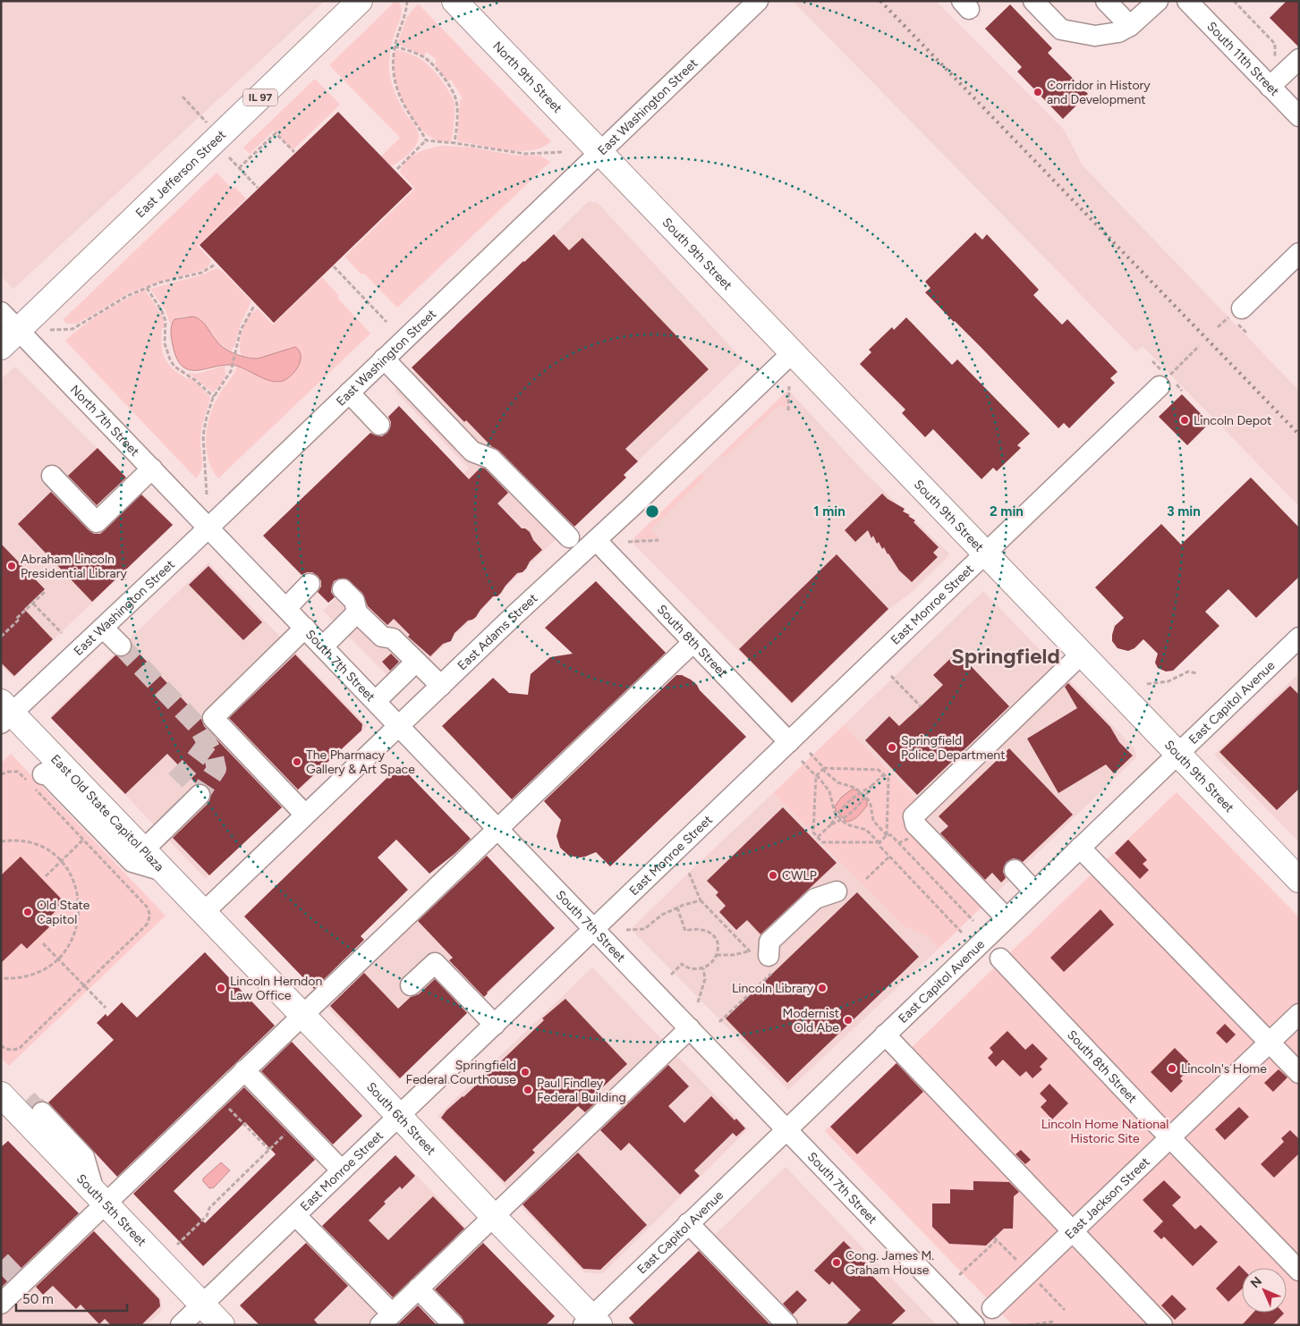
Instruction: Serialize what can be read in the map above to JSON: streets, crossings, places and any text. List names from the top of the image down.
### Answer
{
  "streets": {
    "main road": [
      "North 9th Street",
      "IL 97",
      "East Jefferson Street",
      "South 9th Street",
      "East Old State Capitol Plaza",
      "South 6th Street",
      "South 5th Street"
    ],
    "street": [
      "South 11th Street",
      "East Washington Street",
      "North 7th Street",
      "East Monroe Street",
      "East Adams Street",
      "South 8th Street",
      "South 7th Street",
      "East Capitol Avenue",
      "East Jackson Street"
    ]
  },
  "crossings": [
    ["North 9th Street", "East Washington Street"],
    ["North 9th Street", "South 9th Street"],
    ["East Washington Street", "South 9th Street"],
    ["East Washington Street", "North 7th Street"],
    ["East Washington Street", "South 7th Street"],
    ["East Washington Street", "East Old State Capitol Plaza"],
    ["East Jefferson Street", "North 7th Street"],
    ["South 9th Street", "East Monroe Street"],
    ["South 9th Street", "East Adams Street"],
    ["South 9th Street", "East Capitol Avenue"],
    ["North 7th Street", "South 7th Street"],
    ["East Monroe Street", "South 8th Street"],
    ["East Monroe Street", "South 7th Street"],
    ["East Monroe Street", "South 6th Street"],
    ["East Monroe Street", "South 5th Street"],
    ["East Adams Street", "South 8th Street"],
    ["East Adams Street", "South 7th Street"],
    ["East Adams Street", "East Old State Capitol Plaza"],
    ["East Adams Street", "South 6th Street"],
    ["South 8th Street", "East Jackson Street"],
    ["South 7th Street", "East Capitol Avenue"],
    ["East Capitol Avenue", "South 6th Street"],
    ["East Old State Capitol Plaza", "South 6th Street"]
  ],
  "districts": ["Springfield"],
  "parks": ["Lincoln Home National Historic Site"],
  "places": [
    "Corridor in History and Development",
    "Lincoln Depot",
    "Abraham Lincoln Presidential Library",
    "Springfield Police Department",
    "The Pharmacy Gallery & Art Space",
    "CWLP",
    "Old State Capitol",
    "Lincoln Herndon Law Office",
    "Lincoln Library",
    "Modernist Old Abe",
    "Lincoln's Home",
    "Springfield Federal Courthouse",
    "Paul Findley Federal Building",
    "Cong. James M. Graham House"
  ],
  "scale_bar": "50 m",
  "north": "top left",
  "rings": ["1 min", "2 min", "3 min"]
}
